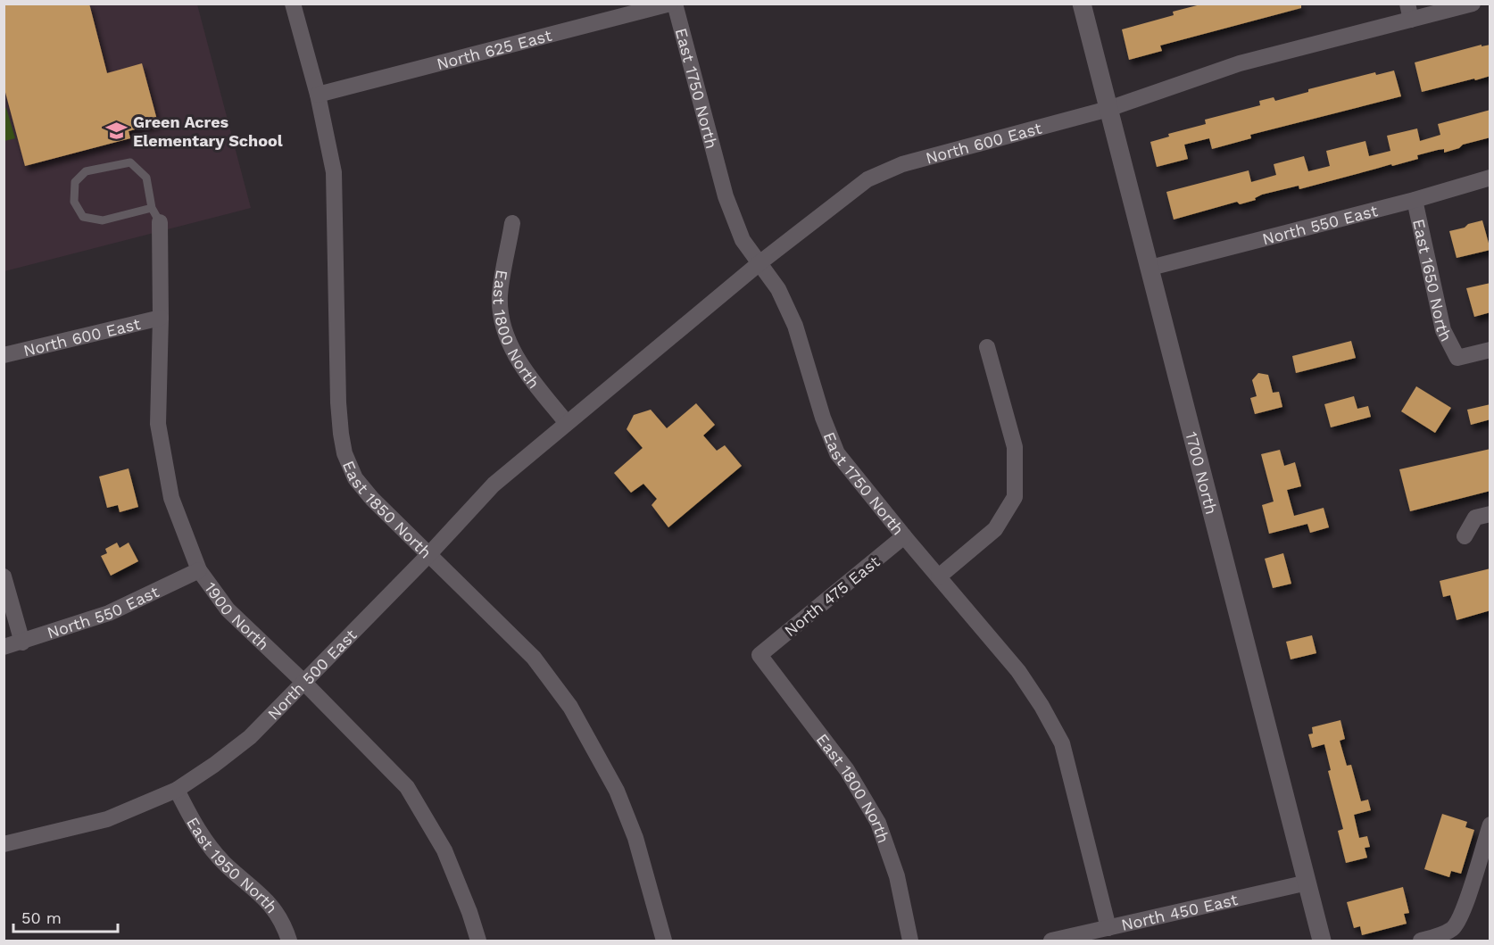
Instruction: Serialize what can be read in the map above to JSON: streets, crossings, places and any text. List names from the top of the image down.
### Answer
{
  "streets": {
    "street": [
      "North 625 East",
      "East 1750 North",
      "North 600 East",
      "North 550 East",
      "East 1650 North",
      "East 1800 North",
      "1700 North",
      "East 1850 North",
      "North 475 East",
      "1900 North",
      "North 500 East",
      "East 1950 North",
      "North 450 East"
    ]
  },
  "crossings": [
    ["North 625 East", "East 1850 North"],
    ["East 1750 North", "North 600 East"],
    ["East 1750 North", "North 475 East"],
    ["East 1750 North", "North 450 East"],
    ["North 600 East", "East 1800 North"],
    ["North 600 East", "1700 North"],
    ["North 600 East", "1900 North"],
    ["North 600 East", "North 500 East"],
    ["North 550 East", "East 1650 North"],
    ["North 550 East", "1700 North"],
    ["North 550 East", "1900 North"],
    ["East 1800 North", "North 475 East"],
    ["East 1800 North", "North 500 East"],
    ["1700 North", "North 450 East"],
    ["East 1850 North", "North 500 East"],
    ["1900 North", "North 500 East"],
    ["North 500 East", "East 1950 North"]
  ],
  "places": {
    "school or university": ["Green Acres Elementary School"]
  },
  "scale_bar": "50 m"
}
